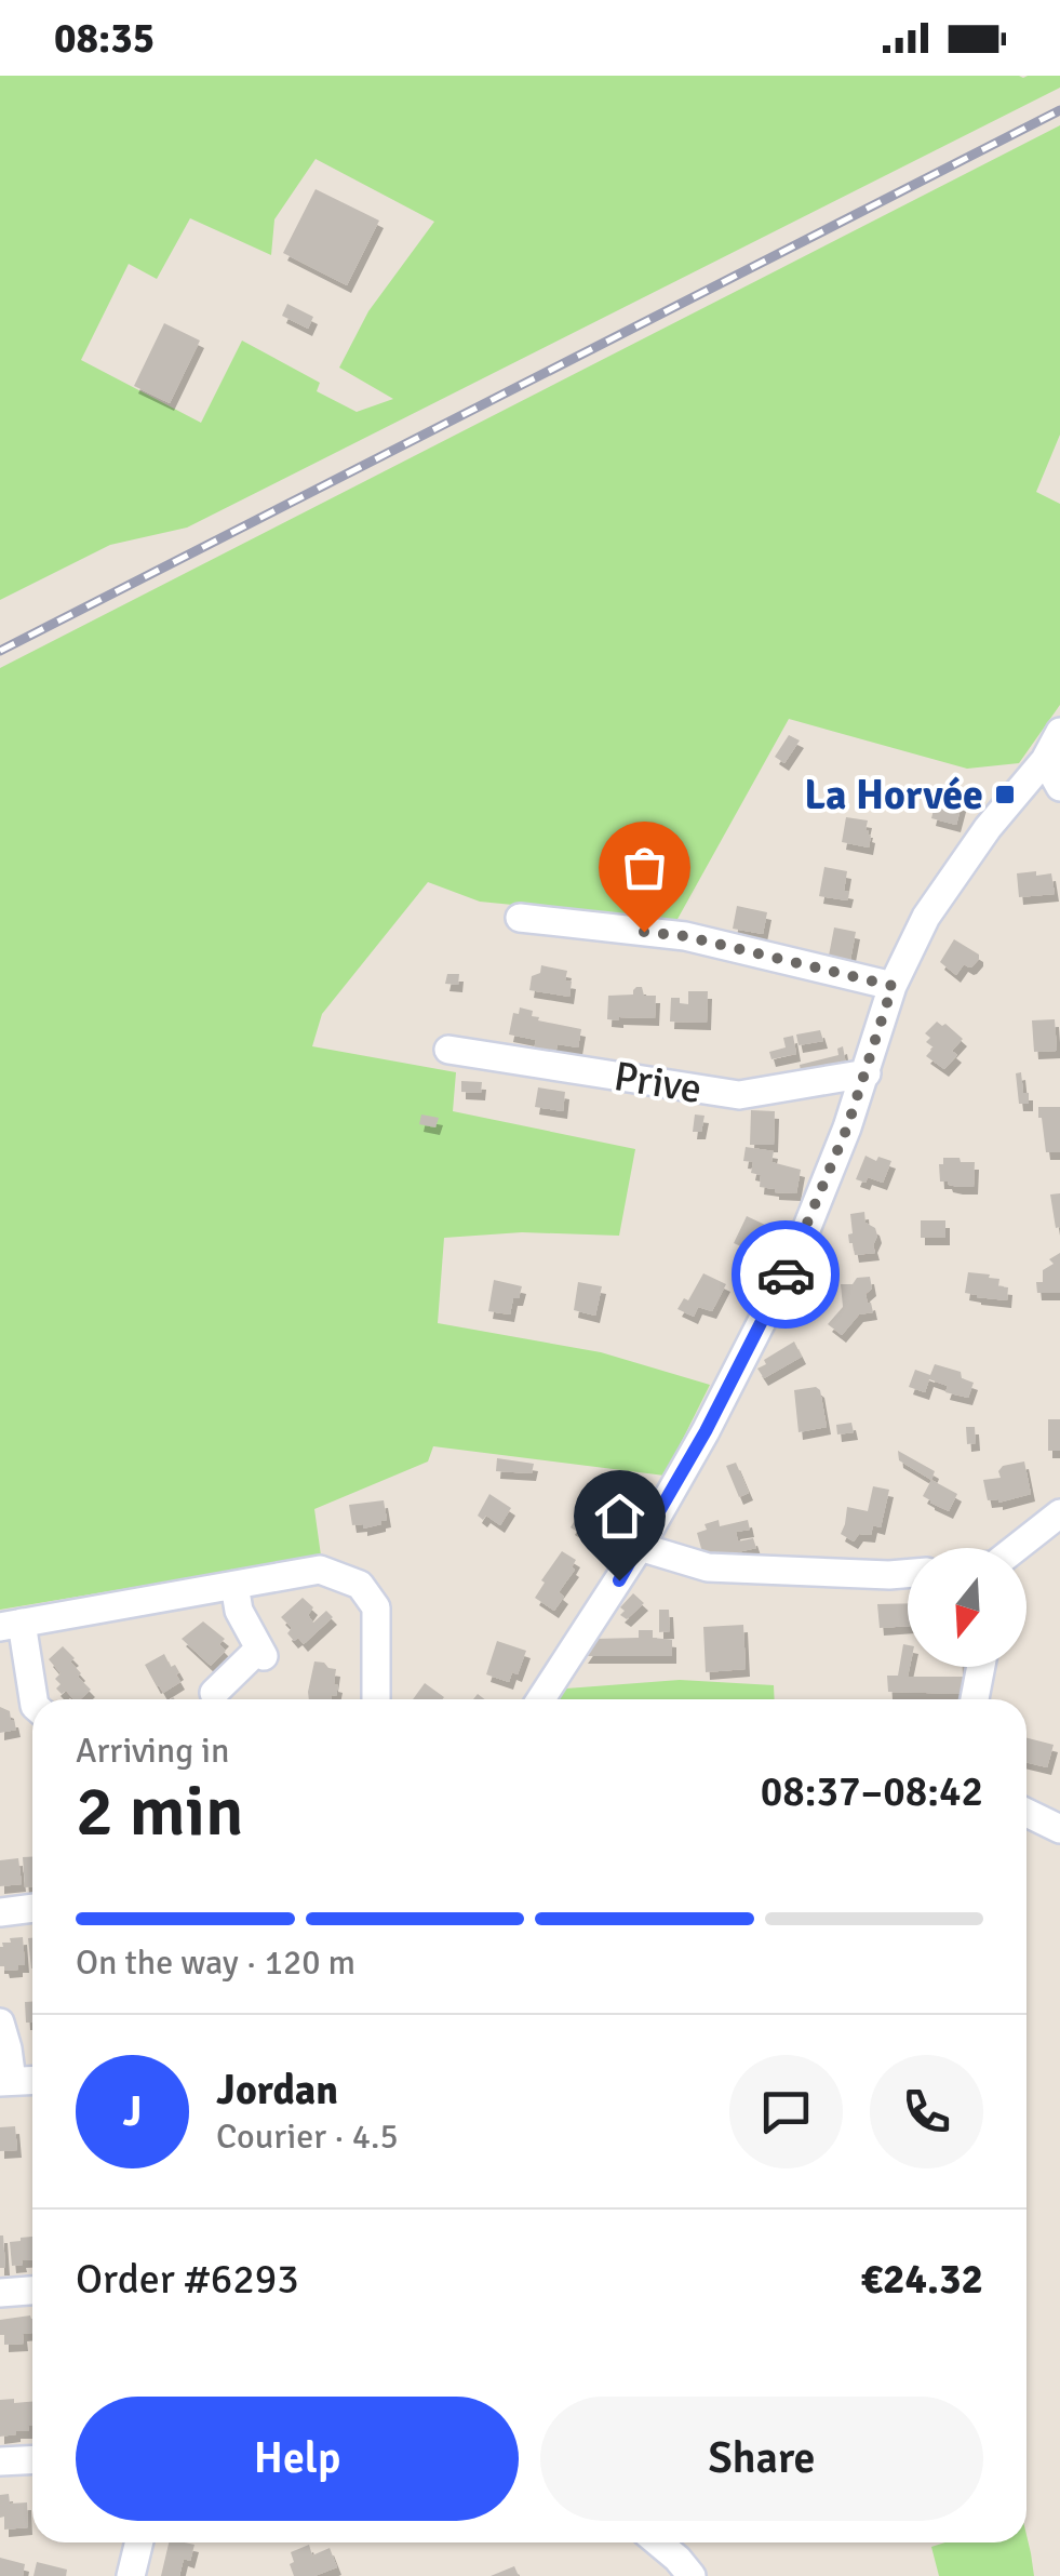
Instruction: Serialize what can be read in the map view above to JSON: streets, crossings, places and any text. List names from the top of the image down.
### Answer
{
  "streets": {
    "street": ["Prive"]
  },
  "places": {
    "transit": ["La Horvée"]
  },
  "north": "bottom",
  "page": {
    "status": "08:35",
    "heading": ["2 min", "Arriving in", "08:37–08:42"],
    "panel": [
      "Jordan",
      "Courier · 4.5",
      "Order #6293",
      "€24.32"
    ],
    "bar": "On the way · 120 m",
    "round": "J",
    "buttons": ["Help", "Share"]
  }
}
